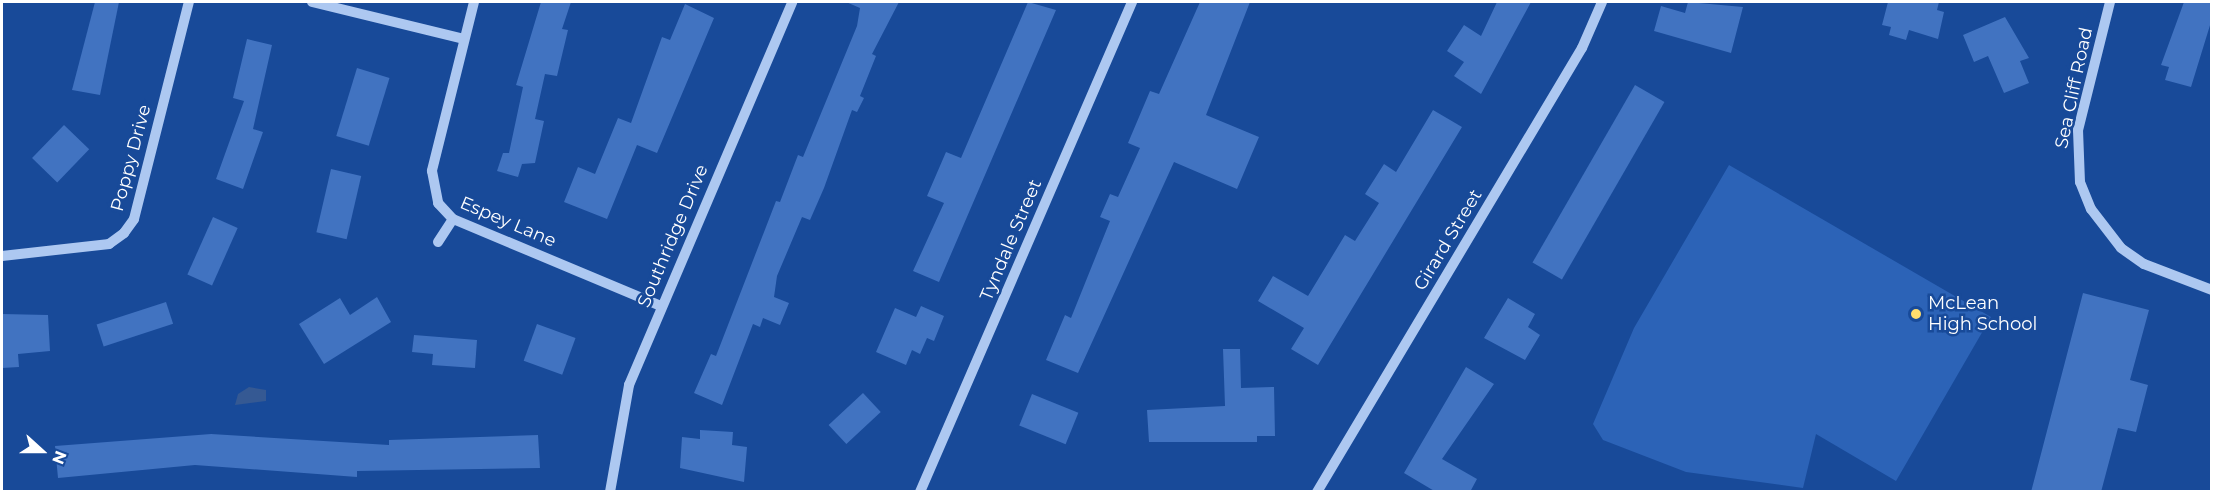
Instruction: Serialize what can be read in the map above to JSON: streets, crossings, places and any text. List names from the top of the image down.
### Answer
{
  "streets": {
    "street": [
      "Sea Cliff Road",
      "Poppy Drive",
      "Espey Lane",
      "Southridge Drive",
      "Tyndale Street",
      "Girard Street"
    ]
  },
  "crossings": [
    ["Espey Lane", "Southridge Drive"]
  ],
  "places": ["McLean High School"],
  "north": "right"
}
